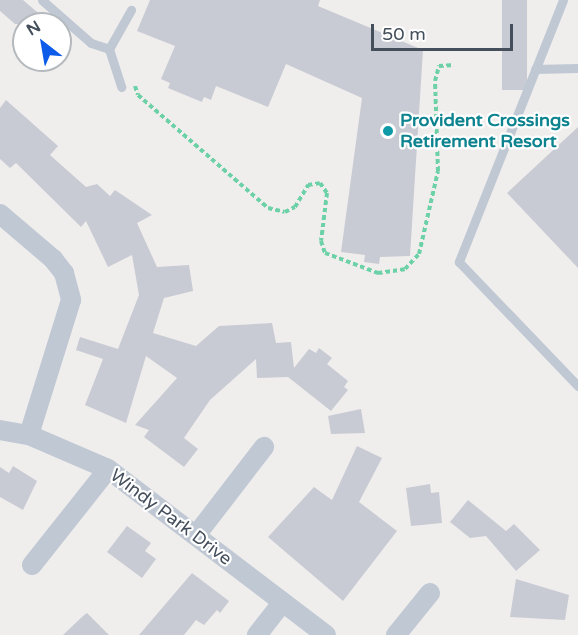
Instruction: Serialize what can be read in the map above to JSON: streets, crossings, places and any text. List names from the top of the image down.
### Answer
{
  "streets": {
    "street": ["Windy Park Drive"]
  },
  "places": ["Provident Crossings Retirement Resort"],
  "scale_bar": "50 m",
  "north": "top left"
}
